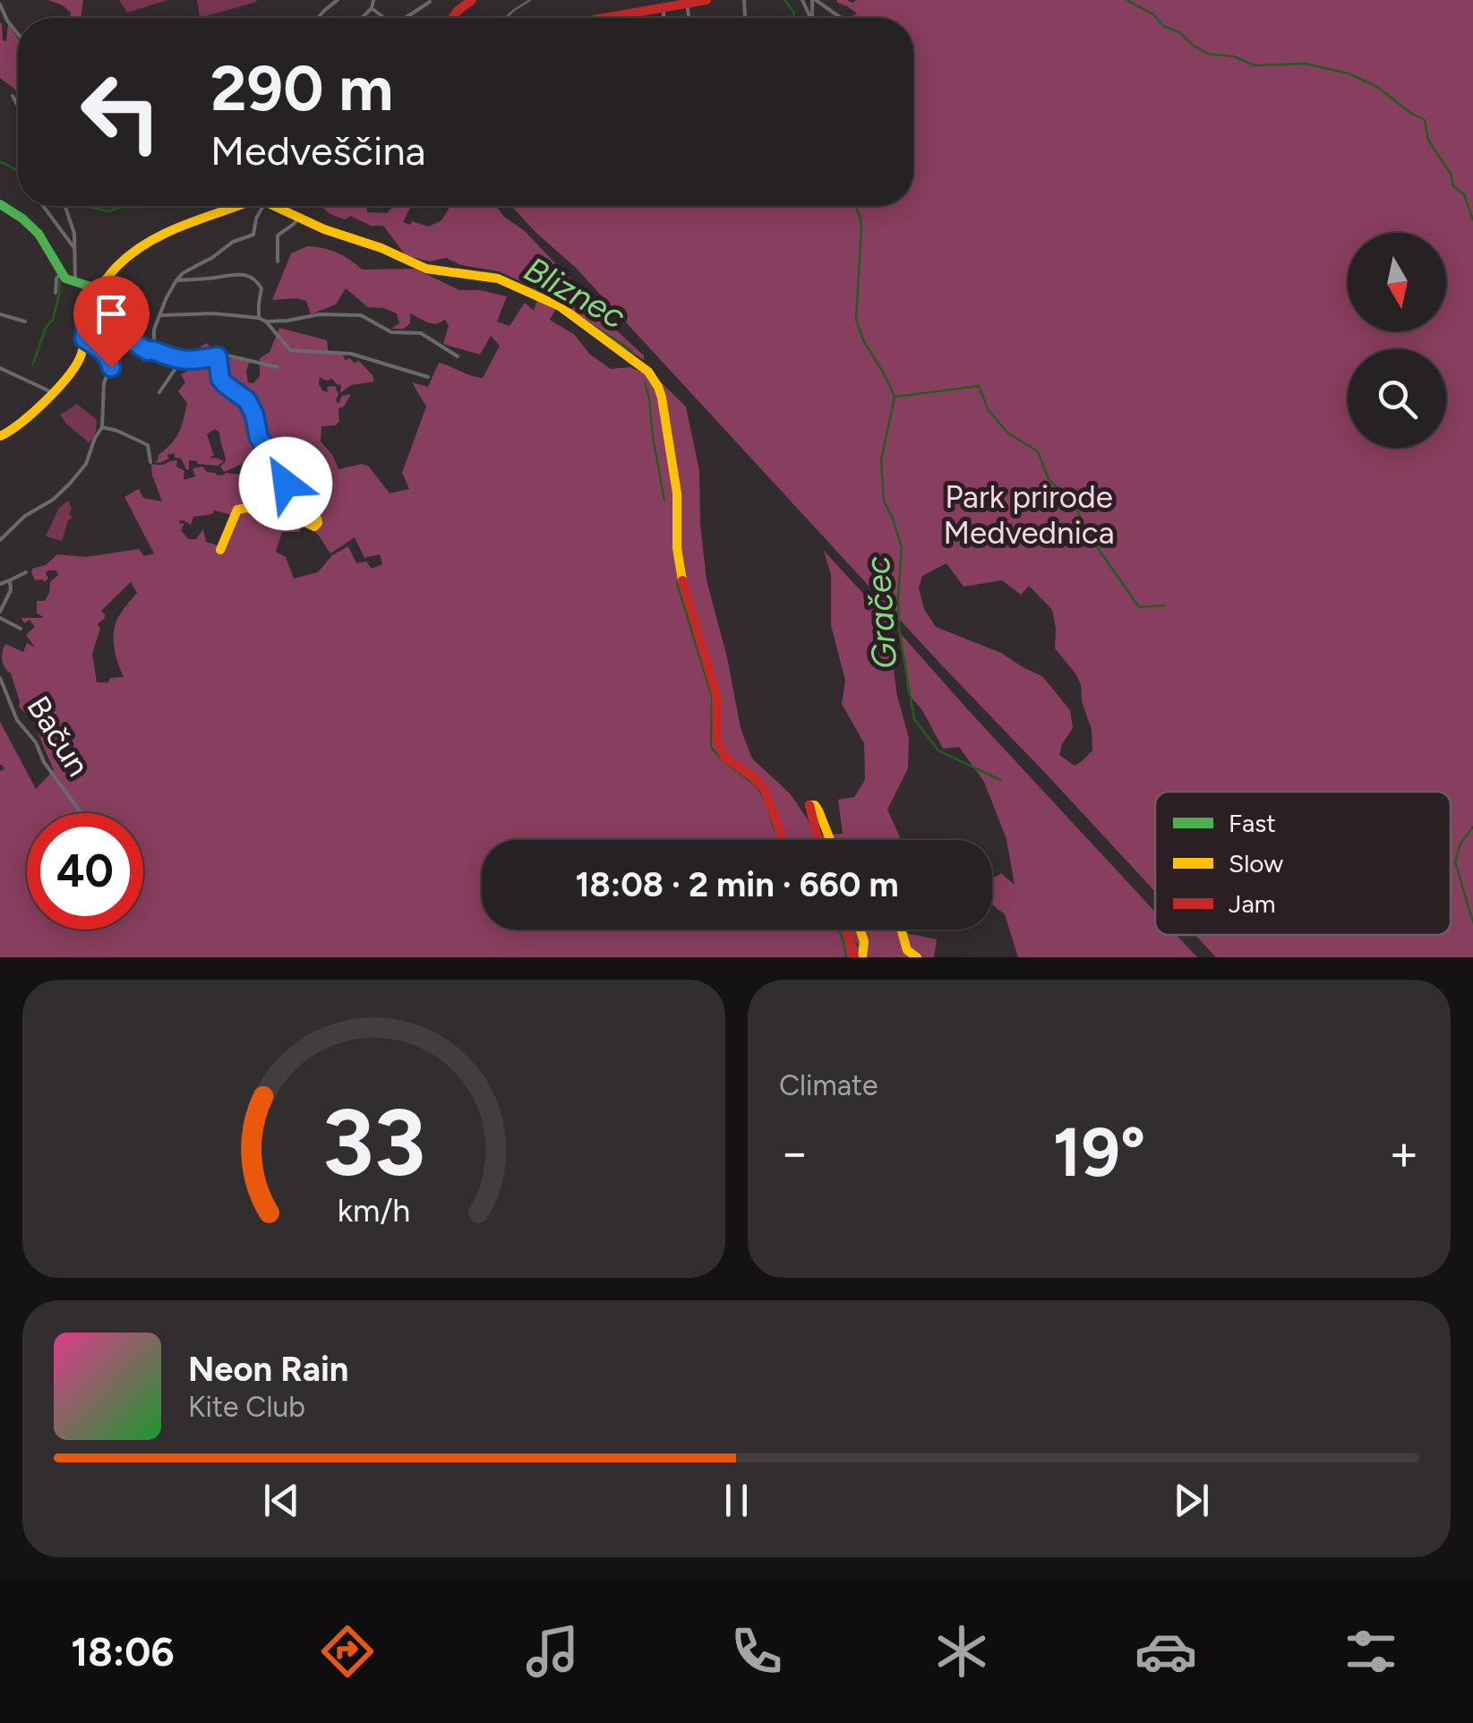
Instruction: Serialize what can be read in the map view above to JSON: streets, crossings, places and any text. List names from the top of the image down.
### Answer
{
  "streets": {
    "street": ["Bačun"]
  },
  "water": ["Bliznec", "Gračec"],
  "parks": ["Park prirode Medvednica"],
  "legend": ["Fast", "Slow", "Jam"],
  "north": "bottom",
  "page": {
    "turn": ["290 m", "Medveščina"],
    "limit": "40",
    "trip": "18:08 · 2 min · 660 m",
    "tile": "Climate",
    "heat": ["−", "19°", "+"],
    "song": ["Neon Rain", "Kite Club"],
    "tabs": "18:06",
    "gauge": ["33", "km/h"]
  }
}
